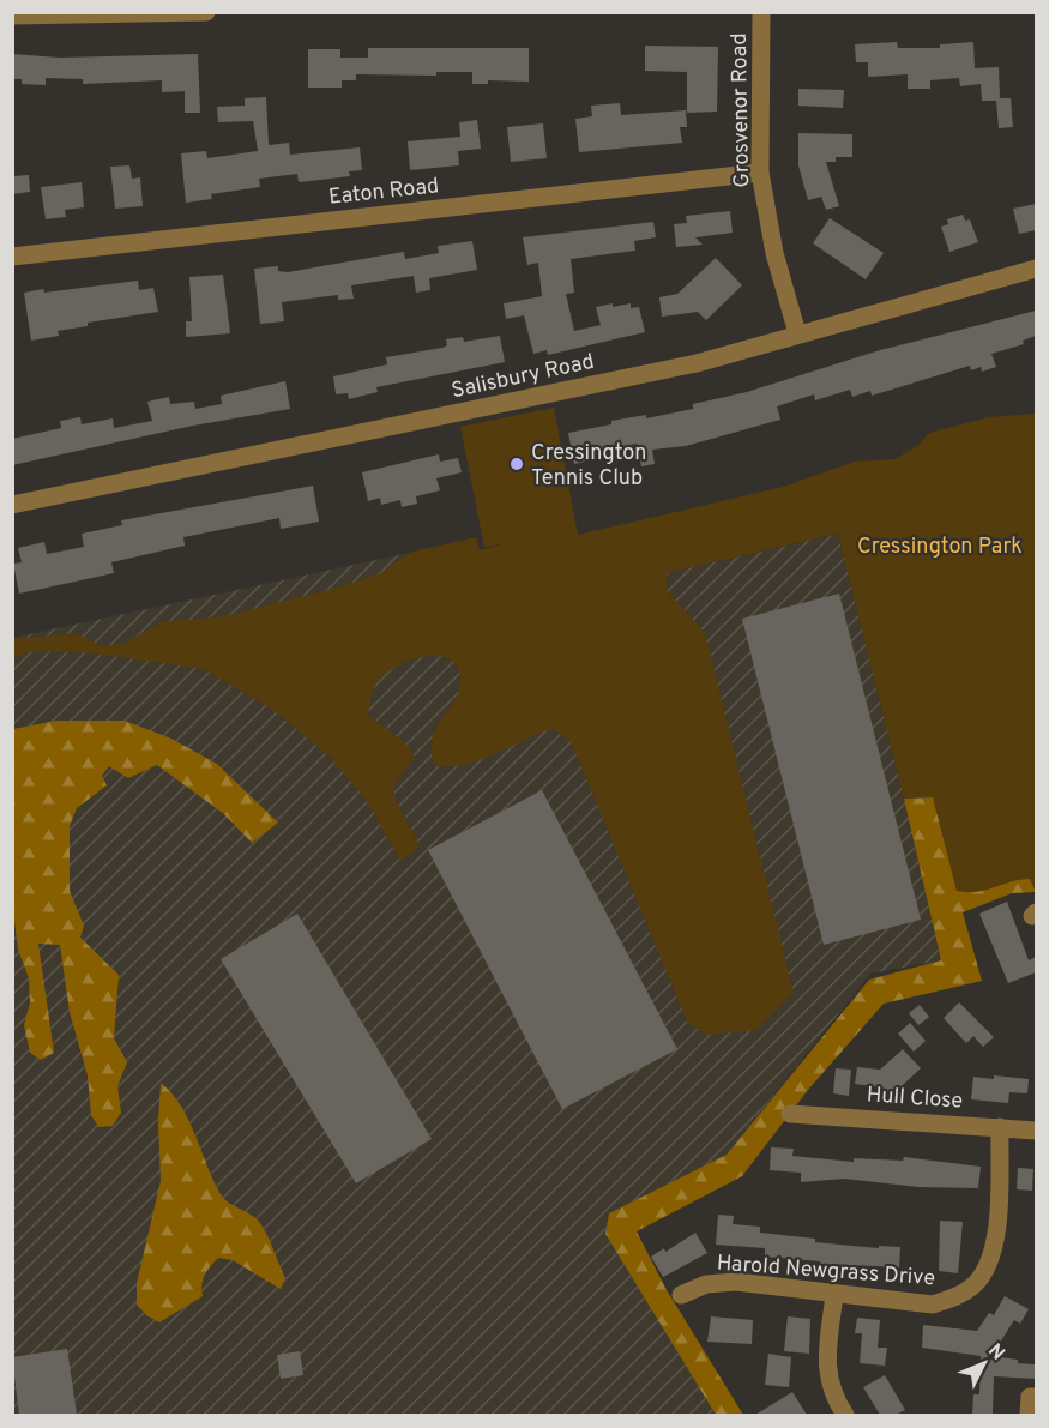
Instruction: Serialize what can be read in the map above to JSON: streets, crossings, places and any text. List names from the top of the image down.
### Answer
{
  "streets": {
    "street": [
      "Grosvenor Road",
      "Eaton Road",
      "Salisbury Road",
      "Hull Close",
      "Harold Newgrass Drive"
    ]
  },
  "crossings": [
    ["Grosvenor Road", "Eaton Road"],
    ["Grosvenor Road", "Salisbury Road"],
    ["Hull Close", "Harold Newgrass Drive"]
  ],
  "parks": ["Cressington Park"],
  "places": ["Cressington Tennis Club"],
  "north": "top right"
}
